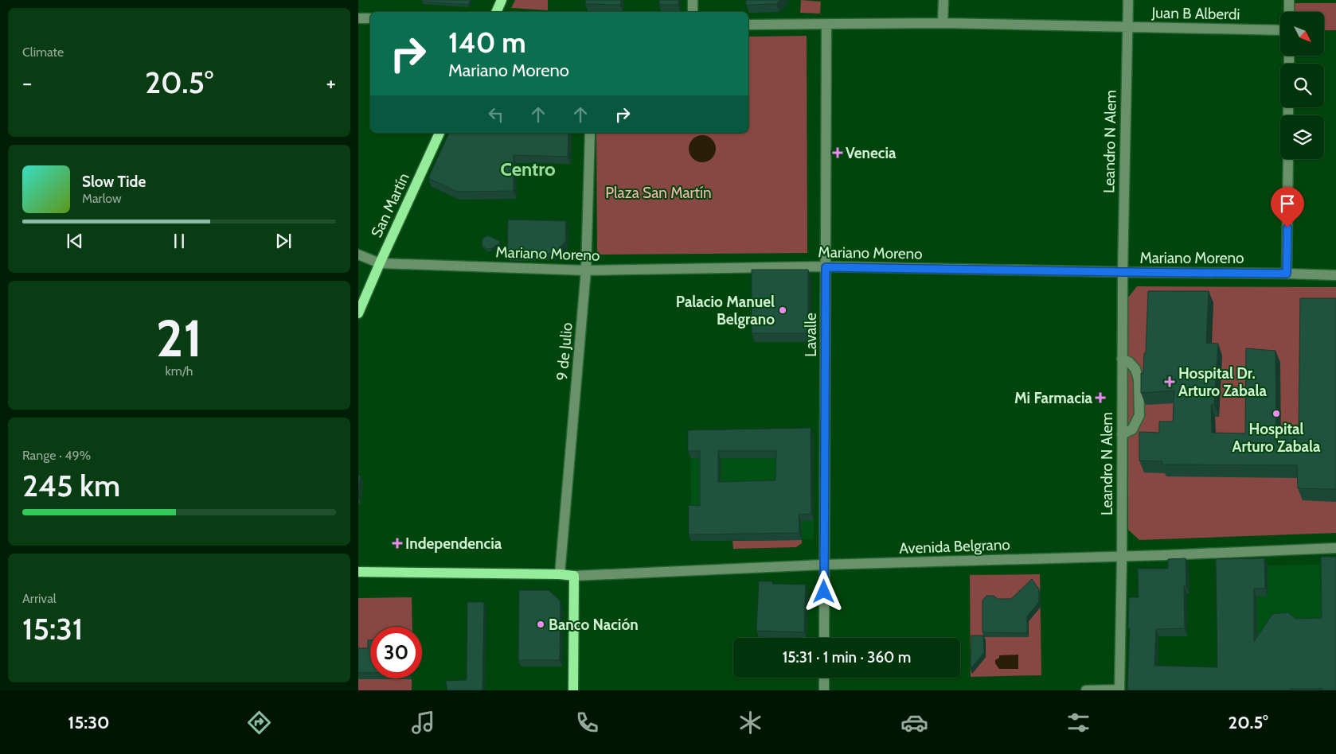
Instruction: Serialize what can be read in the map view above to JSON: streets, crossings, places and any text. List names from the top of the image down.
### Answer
{
  "streets": {
    "main road": ["San Martín"],
    "street": [
      "Juan B Alberdi",
      "Leandro N Alem",
      "Mariano Moreno",
      "Lavalle",
      "9 de Julio",
      "Avenida Belgrano"
    ]
  },
  "crossings": [
    ["Juan B Alberdi", "Leandro N Alem"],
    ["Juan B Alberdi", "Lavalle"],
    ["Leandro N Alem", "Mariano Moreno"],
    ["Leandro N Alem", "Avenida Belgrano"],
    ["San Martín", "Mariano Moreno"],
    ["Mariano Moreno", "Lavalle"],
    ["Mariano Moreno", "9 de Julio"],
    ["Lavalle", "Avenida Belgrano"]
  ],
  "districts": ["Centro"],
  "parks": ["Plaza San Martín"],
  "places": {
    "health": [
      "Venecia",
      "Hospital Dr. Arturo Zabala",
      "Mi Farmacia",
      "Independencia"
    ],
    "other": ["Palacio Manuel Belgrano", "Hospital Arturo Zabala", "Banco Nación"]
  },
  "north": "bottom right",
  "page": {
    "tile": [
      "Climate",
      ["21", "km/h"],
      ["Range · 49%", "245 km"],
      ["Arrival", "15:31"]
    ],
    "turn": ["140 m", "Mariano Moreno"],
    "heat": ["−", "20.5°", "+"],
    "song": ["Slow Tide", "Marlow"],
    "limit": "30",
    "trip": "15:31 · 1 min · 360 m",
    "tabs": ["15:30", "20.5°"]
  }
}
